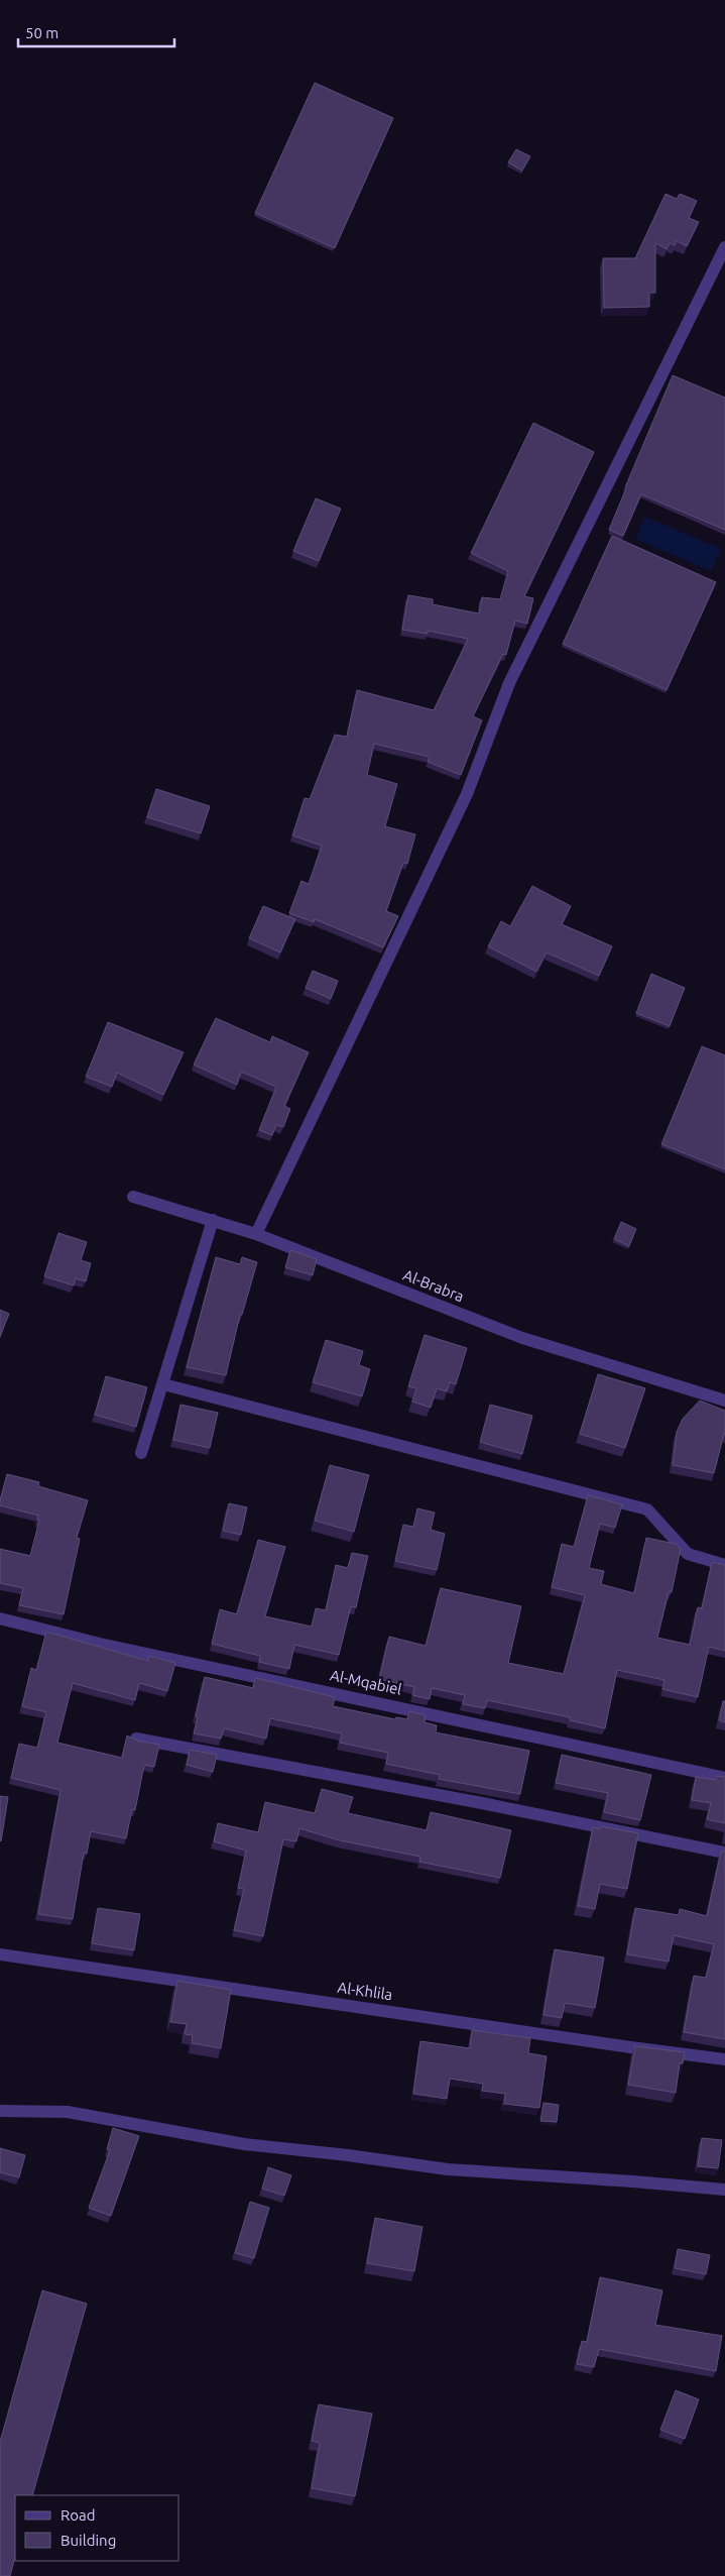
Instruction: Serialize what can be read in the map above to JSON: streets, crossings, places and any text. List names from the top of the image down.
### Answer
{
  "streets": {
    "street": ["Al-Brabra", "Al-Mqabiel", "Al-Khlila"]
  },
  "legend": ["Road", "Building"],
  "scale_bar": "50 m"
}
